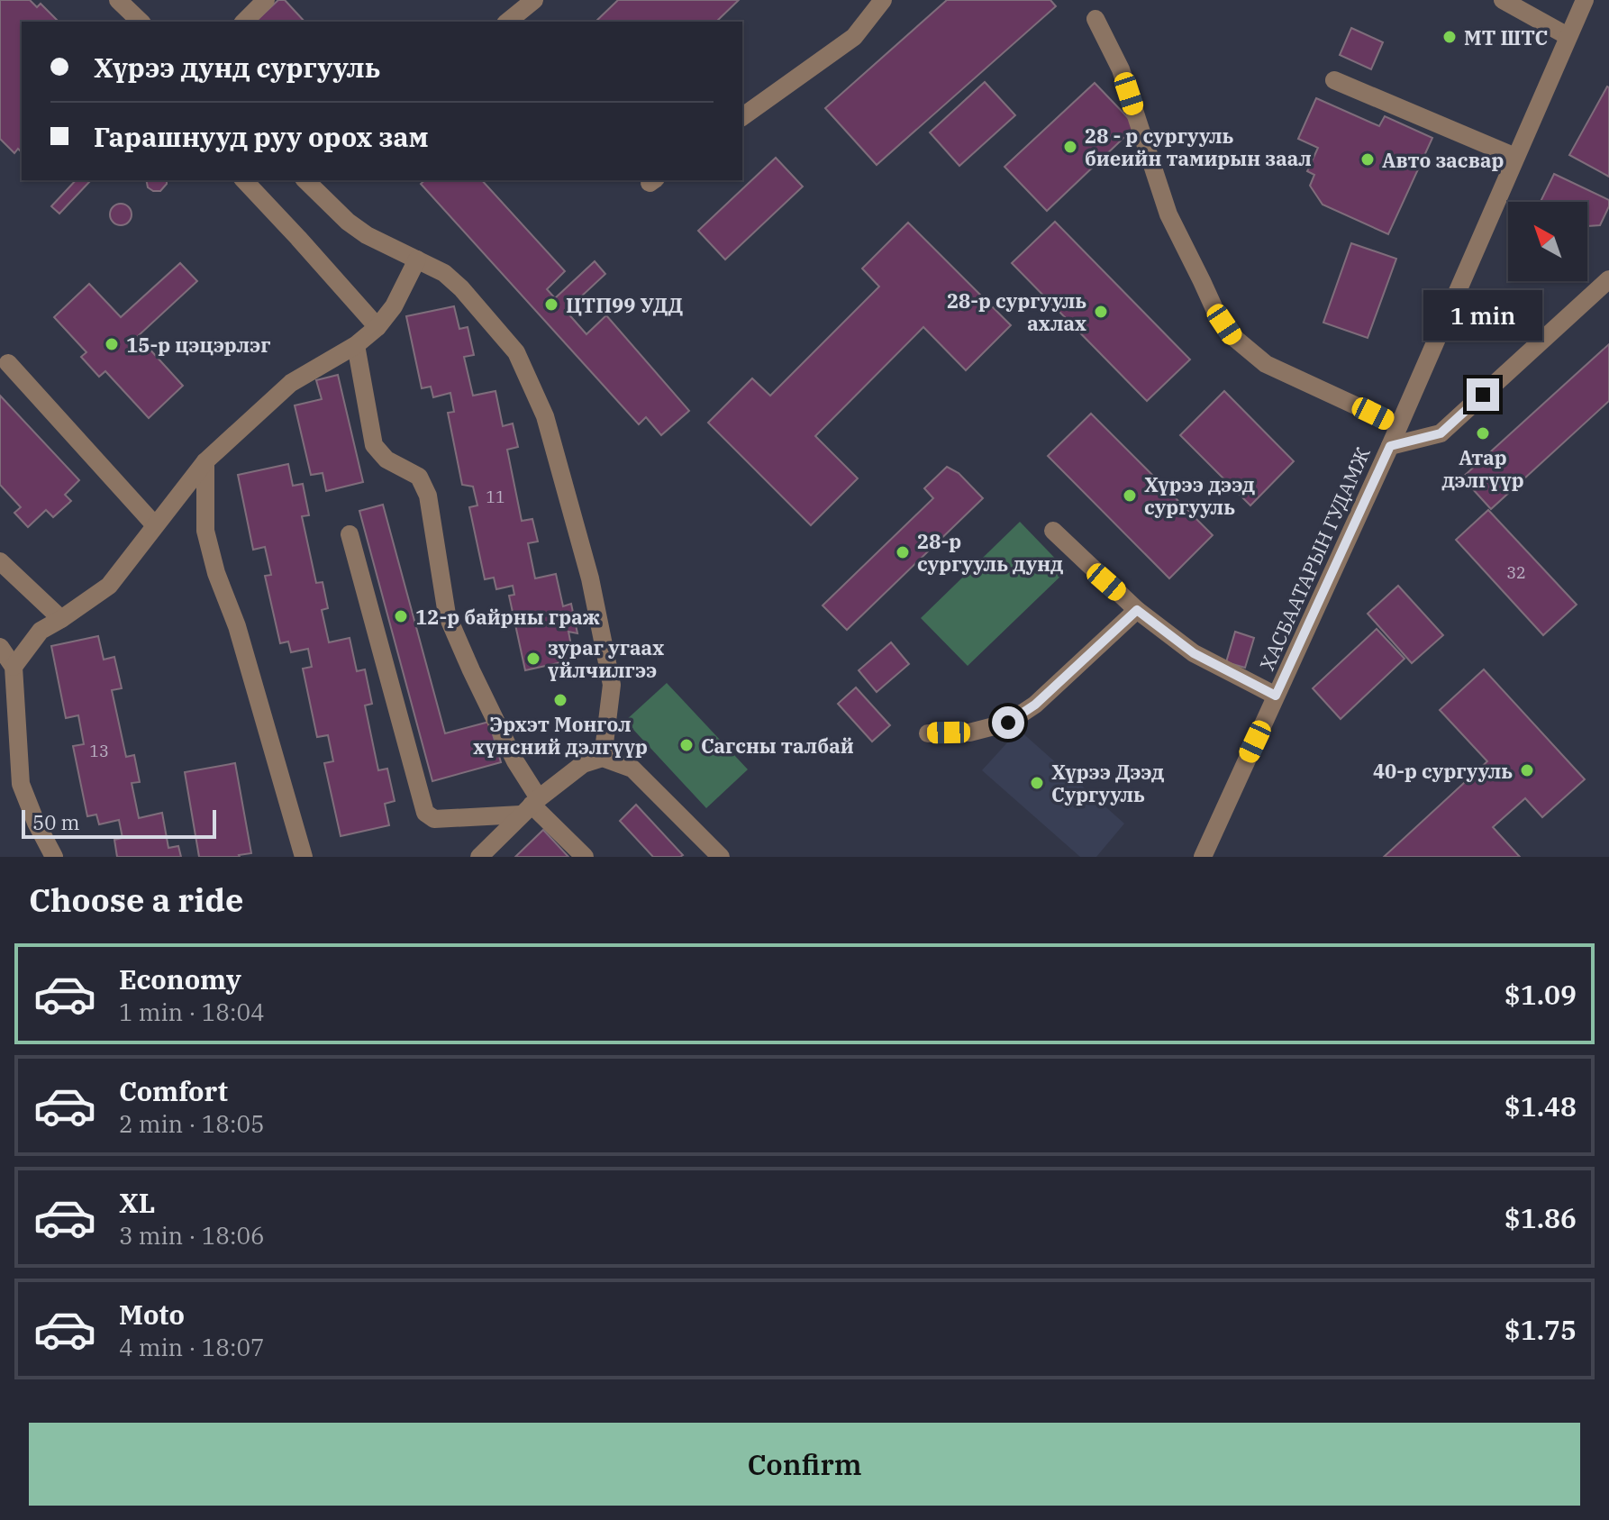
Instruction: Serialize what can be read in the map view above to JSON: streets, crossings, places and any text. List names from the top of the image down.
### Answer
{
  "streets": {
    "street": ["ХАСБААТАРЫН ГУДАМЖ"]
  },
  "places": [
    "МТ ШТС",
    "28 - р сургууль биеийн тамирын заал",
    "Авто засвар",
    "ЦТП99 УДД",
    "28-р сургууль ахлах",
    "15-р цэцэрлэг",
    "Атар дэлгүүр",
    "Хүрээ дээд сургууль",
    "28-р сургууль дунд",
    "12-р байрны граж",
    "зураг угаах үйлчилгээ",
    "Эрхэт Монгол хүнсний дэлгүүр",
    "Сагсны талбай",
    "40-р сургууль",
    "Хүрээ Дээд Сургууль"
  ],
  "house_numbers": ["11", "32", "13"],
  "scale_bar": "50 m",
  "north": "top left",
  "page": {
    "banner": ["Хүрээ дунд сургууль", "Гарашнууд руу орох зам"],
    "bubble": "1 min",
    "scale": "50 m",
    "heading": "Choose a ride",
    "list": [
      {
        "name": "Economy",
        "note": "1 min · 18:04",
        "value": "$1.09"
      },
      {
        "name": "Comfort",
        "note": "2 min · 18:05",
        "value": "$1.48"
      },
      {
        "name": "XL",
        "note": "3 min · 18:06",
        "value": "$1.86"
      },
      {
        "name": "Moto",
        "note": "4 min · 18:07",
        "value": "$1.75"
      }
    ],
    "buttons": "Confirm"
  }
}
